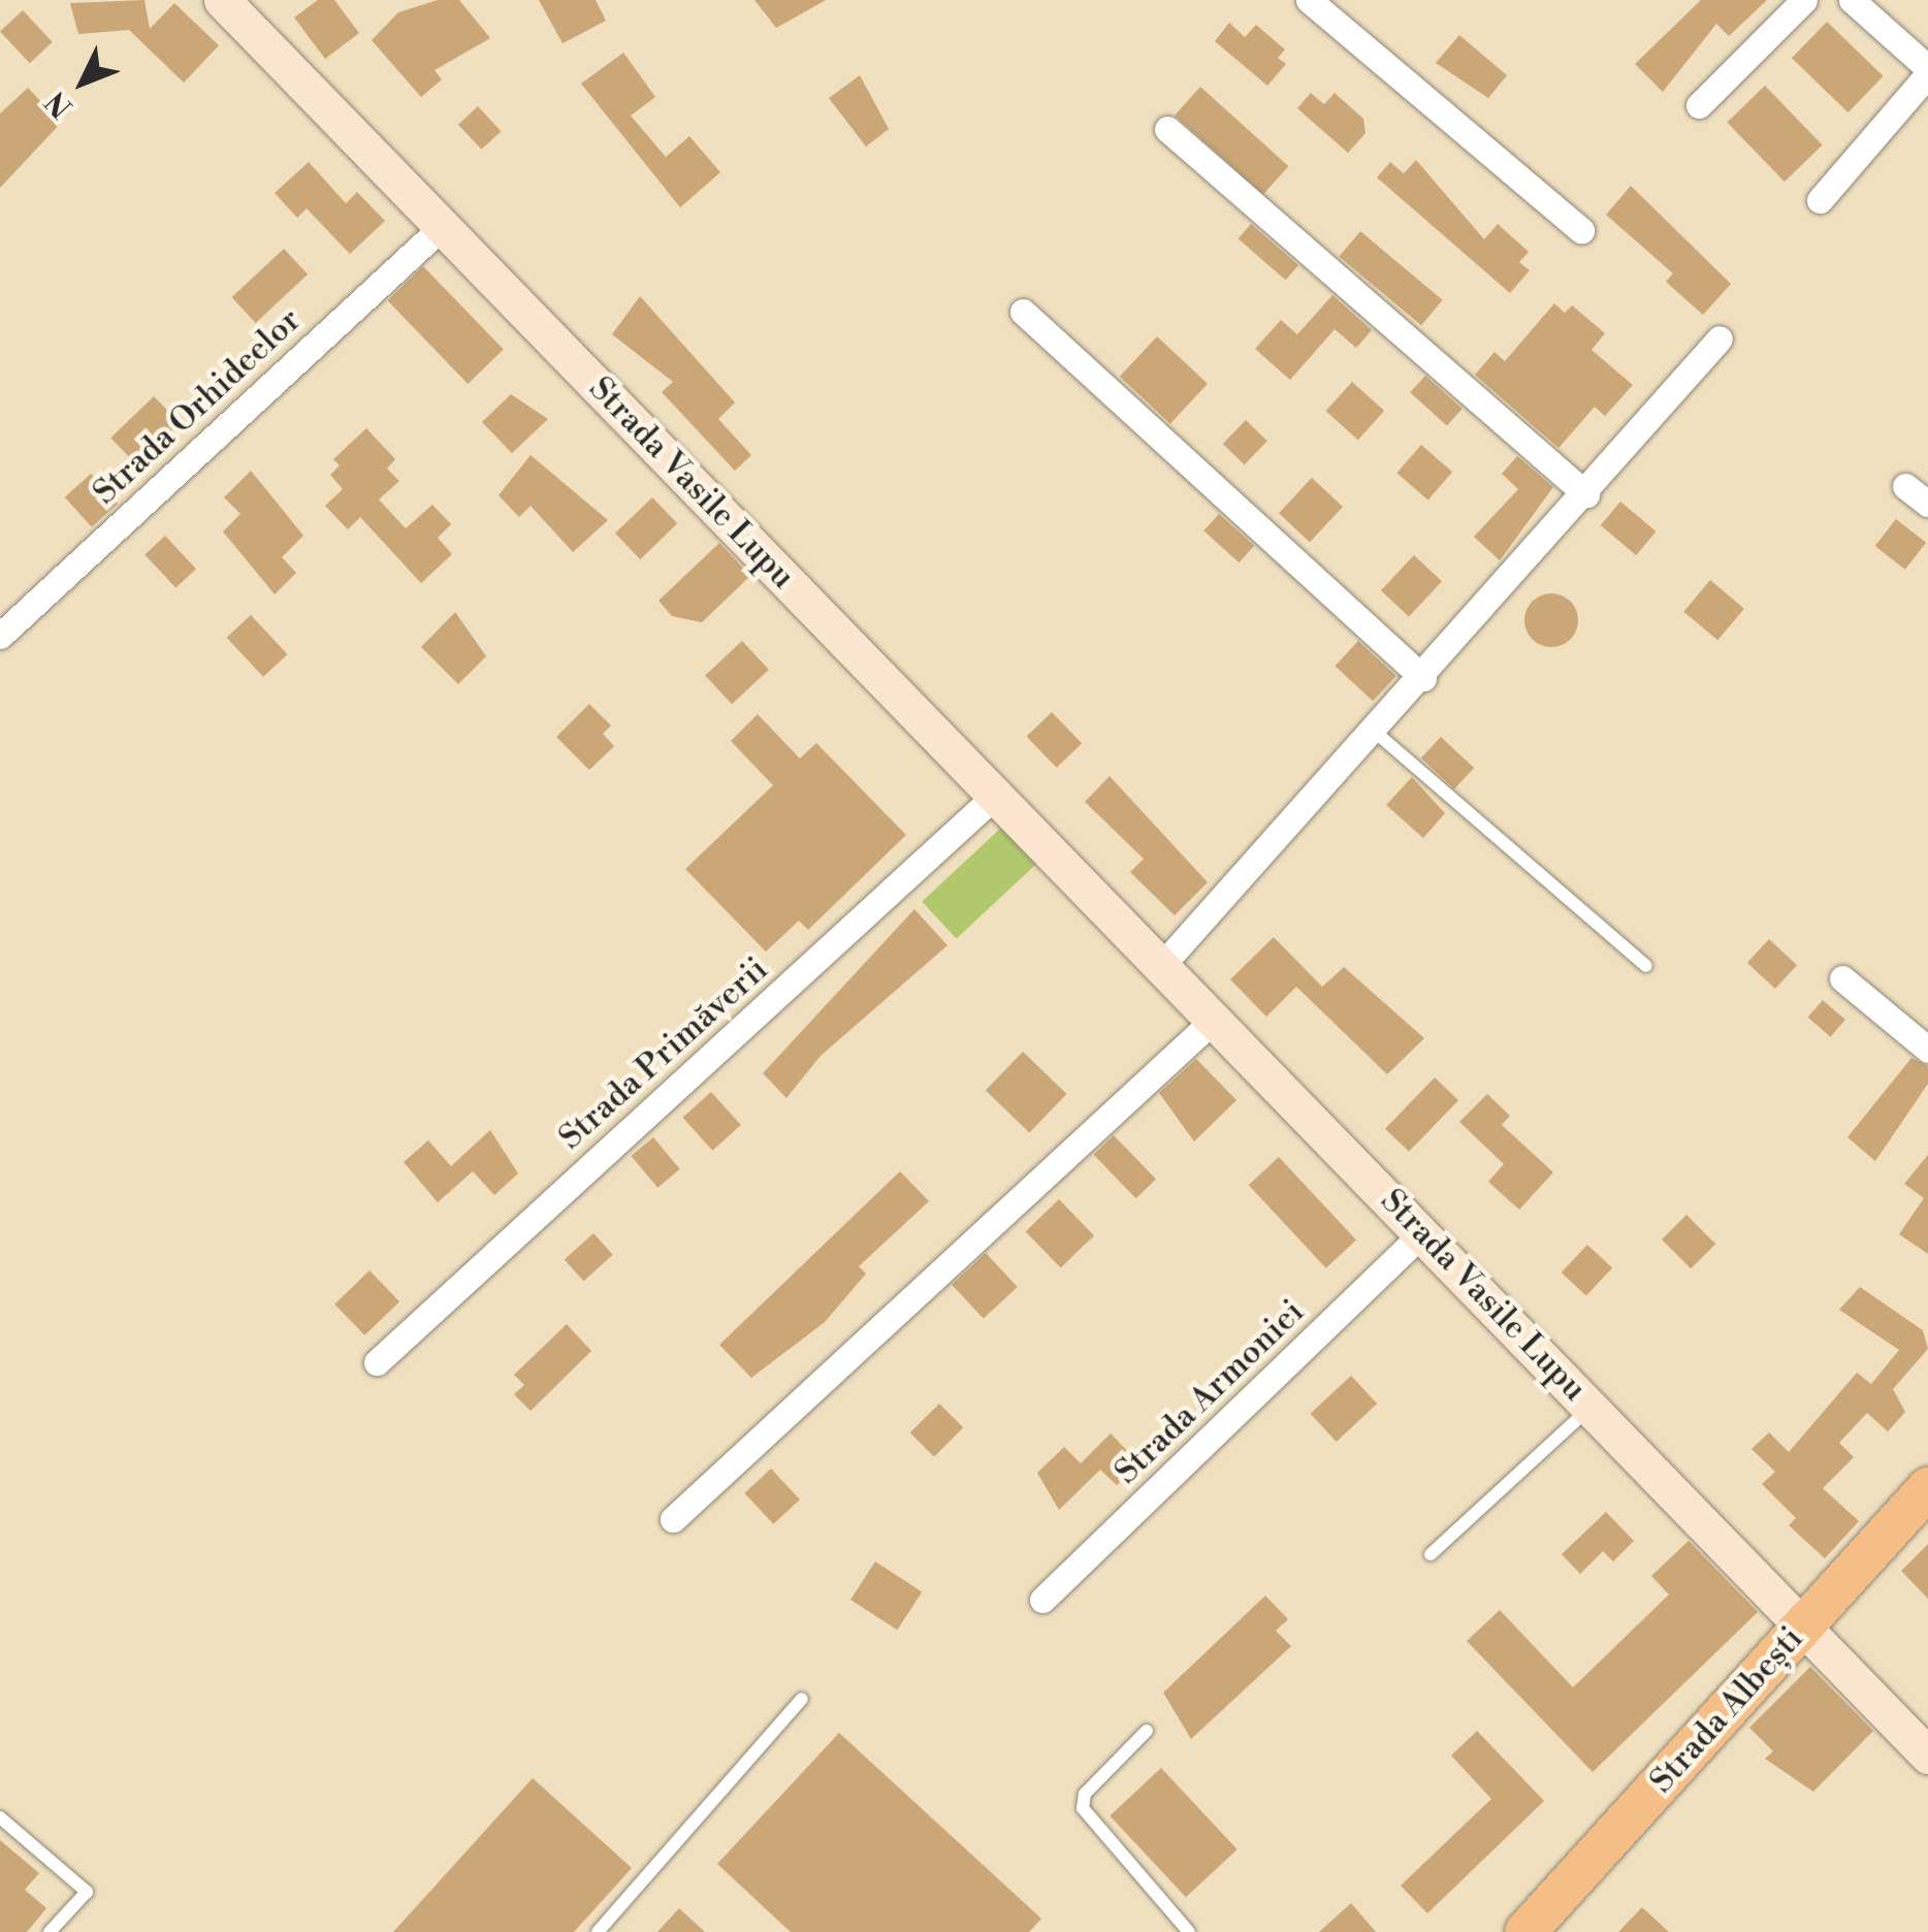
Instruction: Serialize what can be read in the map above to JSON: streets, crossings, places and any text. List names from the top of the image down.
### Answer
{
  "streets": {
    "main road": ["Strada Vasile Lupu", "Strada Albești"],
    "street": ["Strada Orhideelor", "Strada Primăverii", "Strada Armoniei"]
  },
  "crossings": [
    ["Strada Orhideelor", "Strada Vasile Lupu"],
    ["Strada Vasile Lupu", "Strada Primăverii"],
    ["Strada Vasile Lupu", "Strada Armoniei"],
    ["Strada Vasile Lupu", "Strada Albești"]
  ],
  "north": "bottom left"
}
